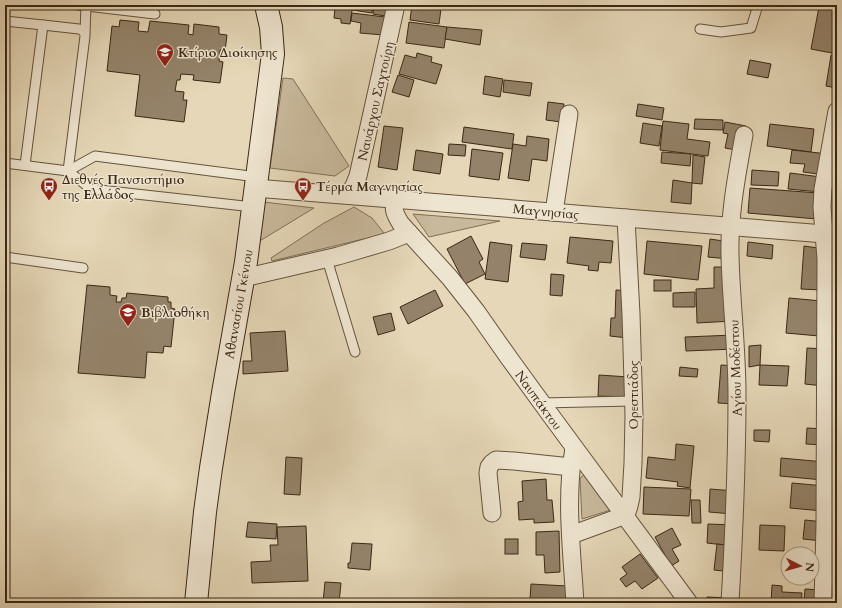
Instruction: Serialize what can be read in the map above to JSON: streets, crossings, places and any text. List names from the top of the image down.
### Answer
{
  "streets": {
    "street": [
      "Ναυάρχου Σαχτούρη",
      "Μαγνησίας",
      "Αθανασίου Γκένιου",
      "Αγίου Μοδέστου",
      "Ορεστιάδος",
      "Ναυπάκτου"
    ]
  },
  "crossings": [
    ["Ναυάρχου Σαχτούρη", "Μαγνησίας"],
    ["Μαγνησίας", "Αθανασίου Γκένιου"],
    ["Μαγνησίας", "Αγίου Μοδέστου"],
    ["Μαγνησίας", "Ορεστιάδος"],
    ["Μαγνησίας", "Ναυπάκτου"],
    ["Ορεστιάδος", "Ναυπάκτου"]
  ],
  "places": {
    "school or university": ["Κτίριο Διοίκησης", "Βιβλιοθήκη"],
    "bus stop": ["Διεθνές Πανσιστήμιο της Ελλάδος", "Τέρμα Μαγνησίας"]
  },
  "north": "right"
}
